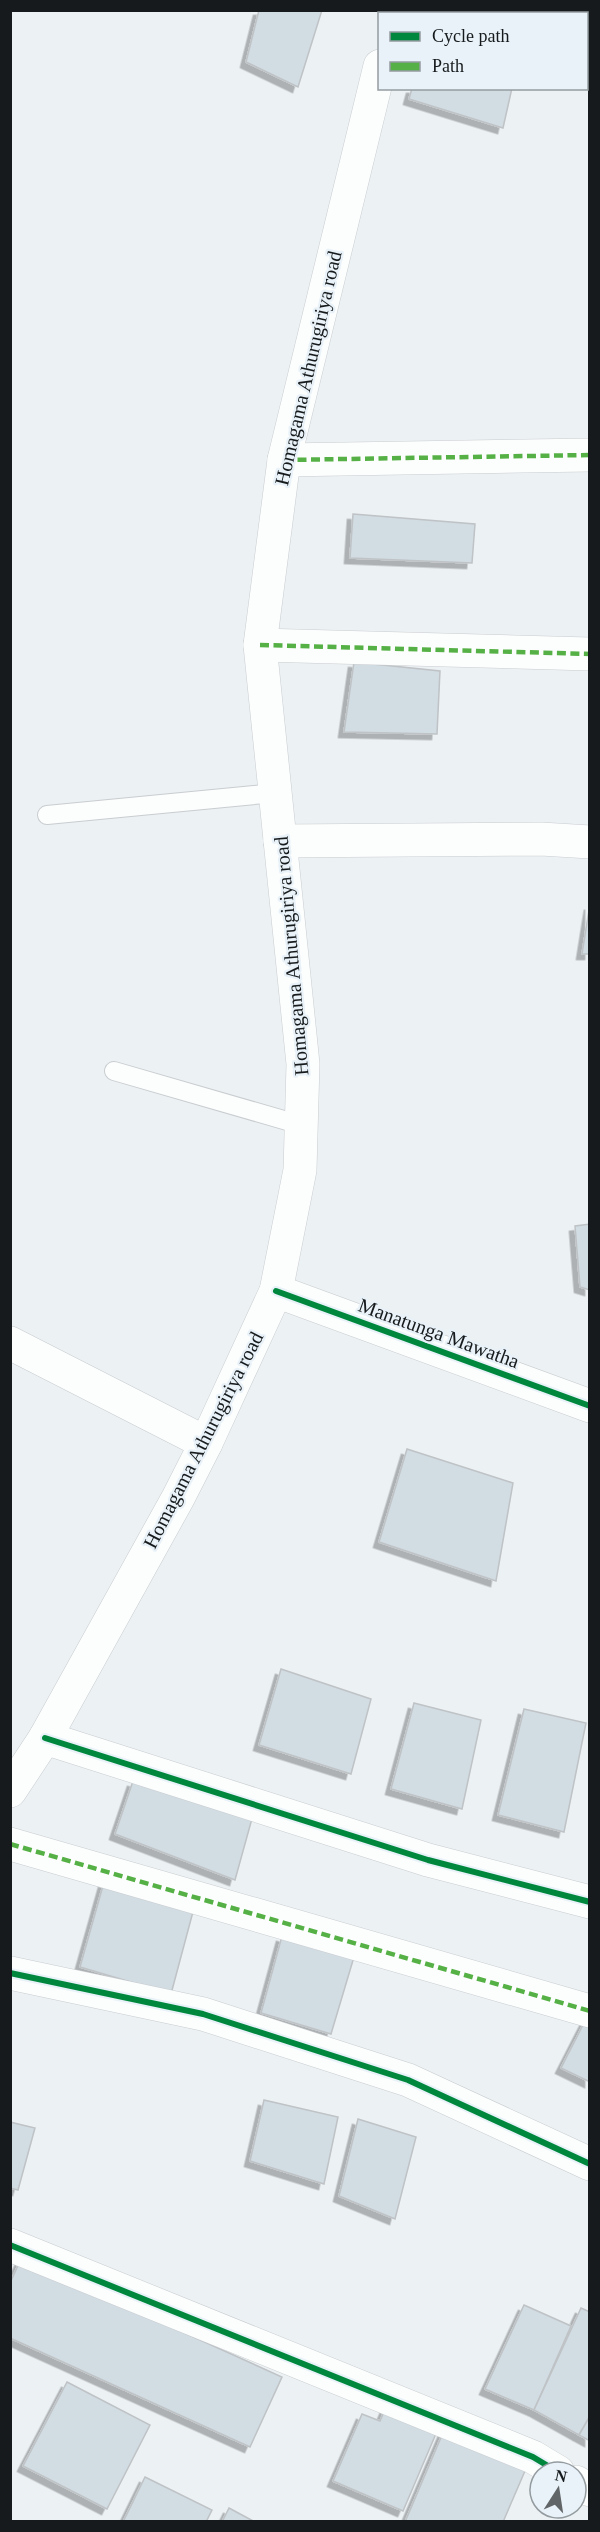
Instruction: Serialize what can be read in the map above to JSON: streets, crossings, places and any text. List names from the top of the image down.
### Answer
{
  "streets": {
    "street": ["Homagama Athurugiriya road", "Manatunga Mawatha"]
  },
  "crossings": [
    ["Homagama Athurugiriya road", "Manatunga Mawatha"]
  ],
  "legend": ["Cycle path", "Path"],
  "north": "top"
}
